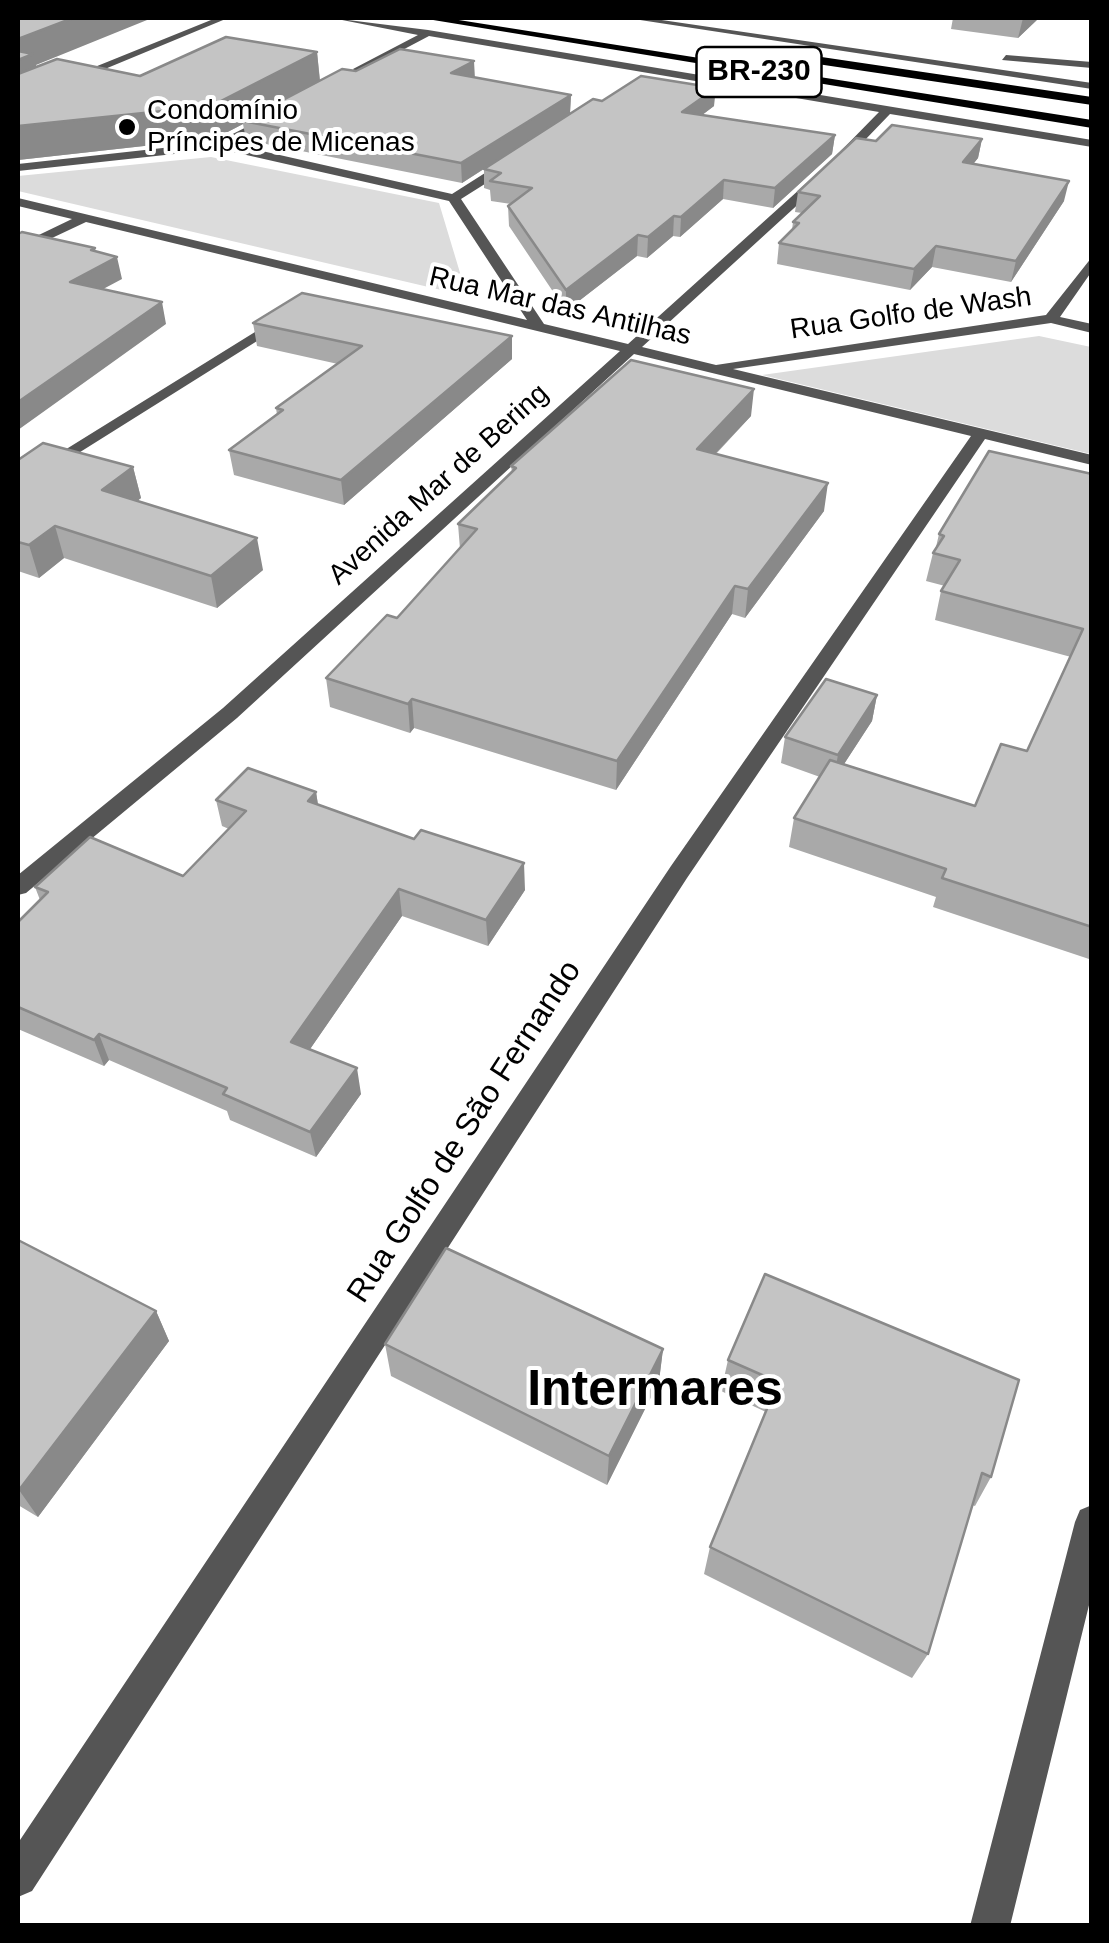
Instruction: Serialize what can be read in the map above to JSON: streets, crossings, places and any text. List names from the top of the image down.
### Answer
{
  "streets": {
    "highway": ["BR-230"],
    "street": [
      "Rua Mar das Antilhas",
      "Rua Golfo de Wash",
      "Avenida Mar de Bering",
      "Rua Golfo de São Fernando"
    ]
  },
  "crossings": [
    ["Rua Mar das Antilhas", "Rua Golfo de Wash"],
    ["Rua Mar das Antilhas", "Avenida Mar de Bering"],
    ["Rua Mar das Antilhas", "Rua Golfo de São Fernando"]
  ],
  "districts": ["Intermares"],
  "places": ["Condomínio Príncipes de Micenas"]
}
